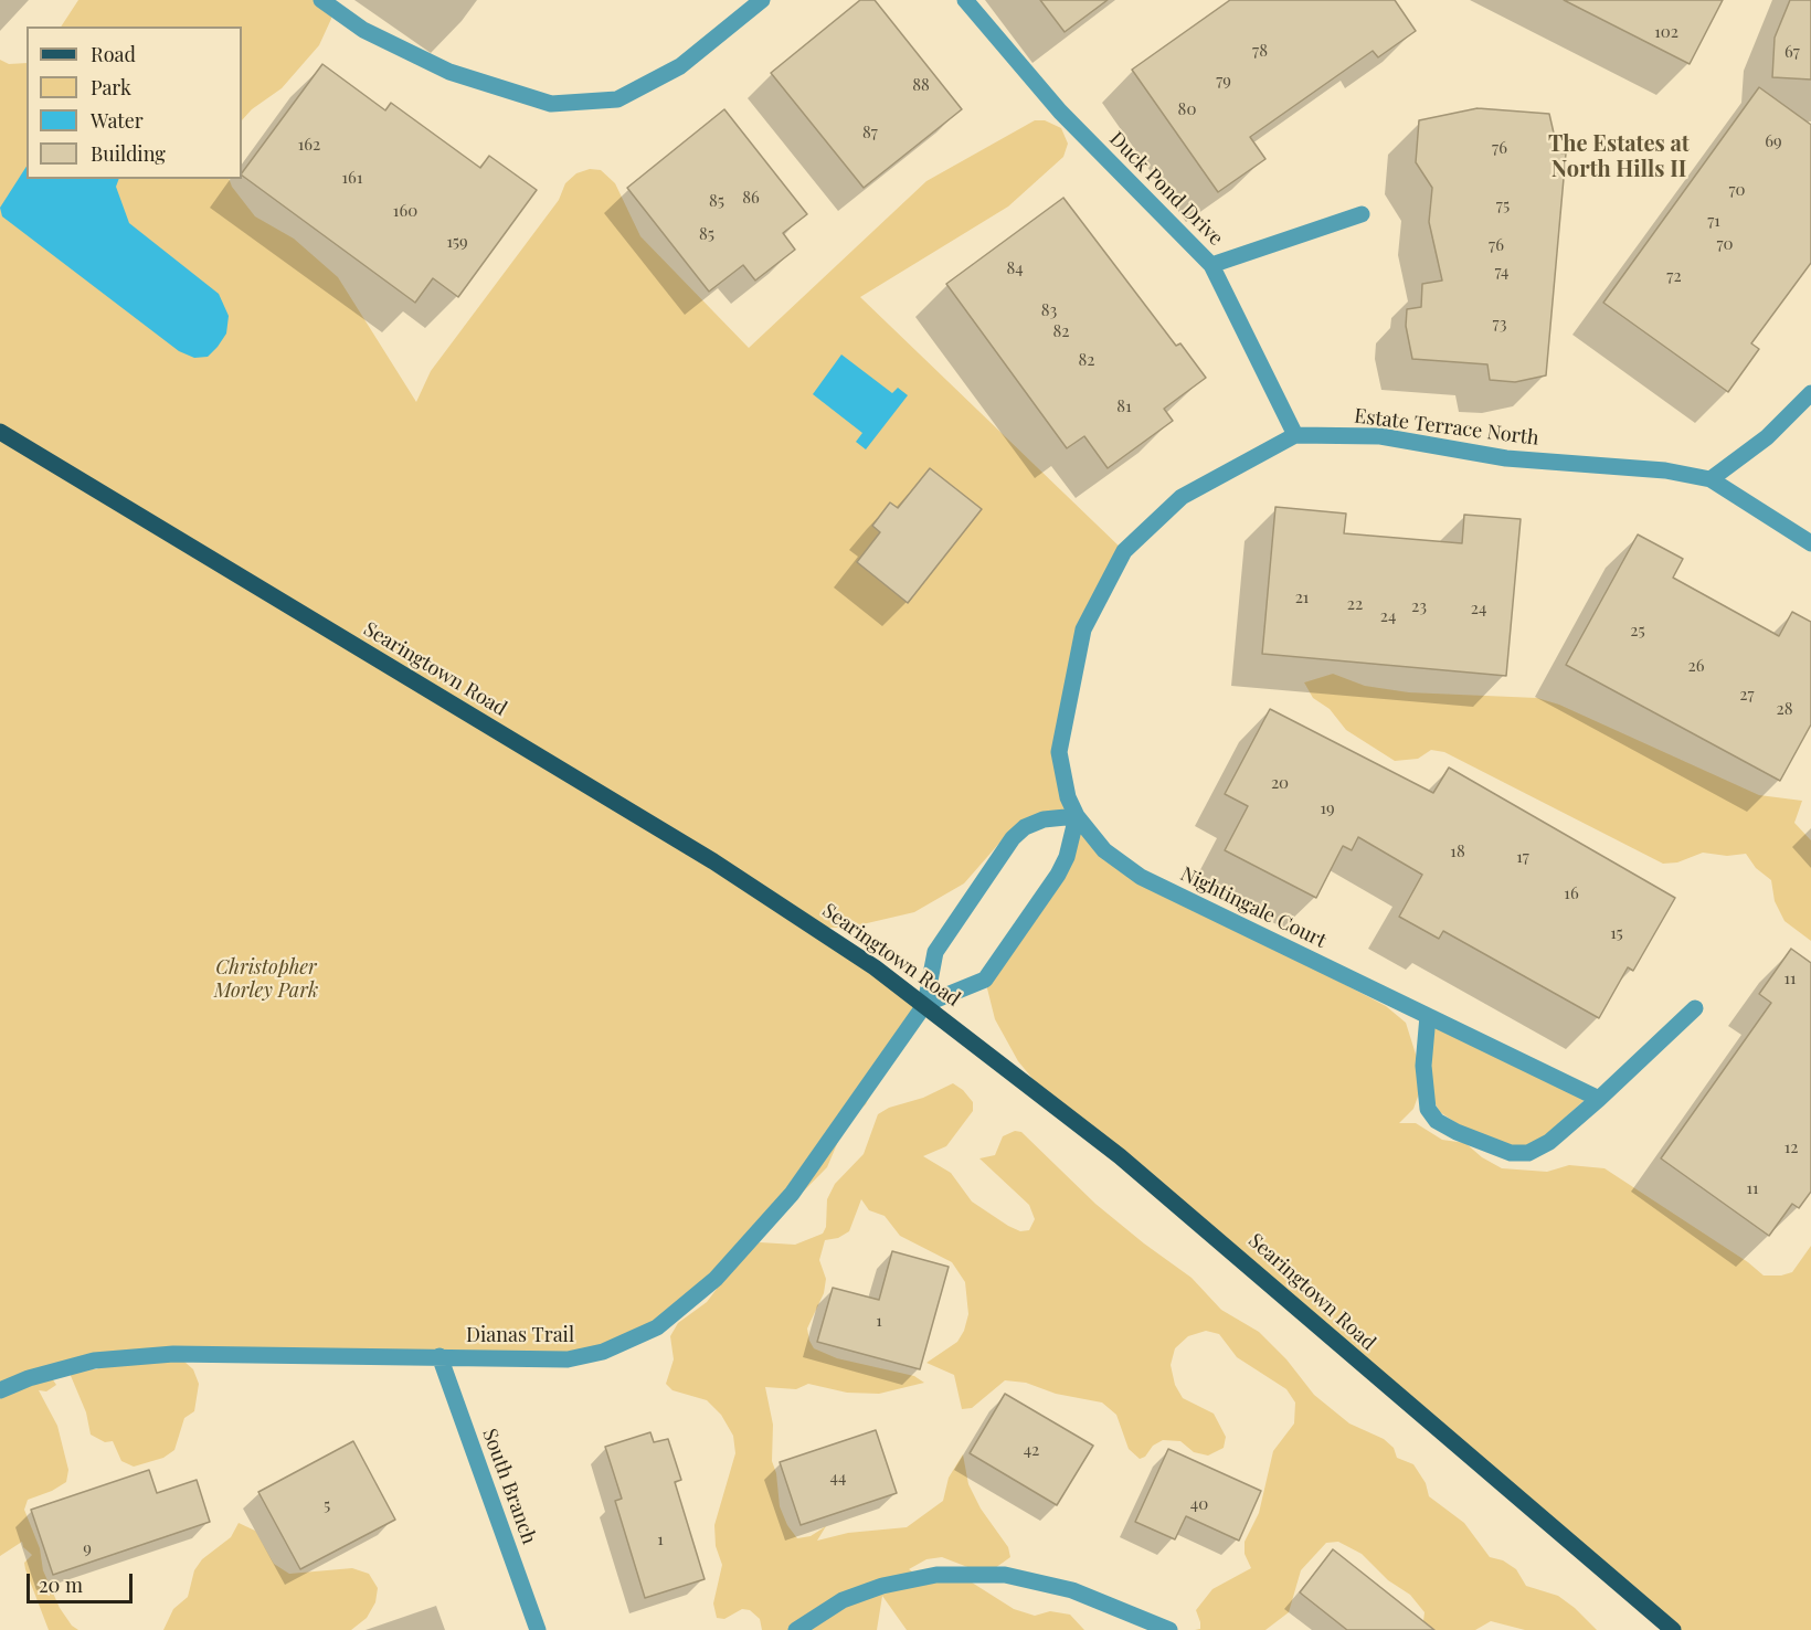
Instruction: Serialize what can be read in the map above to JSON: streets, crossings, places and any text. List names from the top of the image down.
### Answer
{
  "streets": {
    "main road": ["Searingtown Road"],
    "street": [
      "Duck Pond Drive",
      "Estate Terrace North",
      "Nightingale Court",
      "Dianas Trail",
      "South Branch"
    ]
  },
  "crossings": [
    ["Duck Pond Drive", "Estate Terrace North"],
    ["Estate Terrace North", "Nightingale Court"],
    ["Searingtown Road", "Dianas Trail"],
    ["Dianas Trail", "South Branch"]
  ],
  "districts": ["The Estates at North Hills II"],
  "parks": ["Christopher Morley Park"],
  "house_numbers": [
    "102",
    "78",
    "67",
    "79",
    "88",
    "80",
    "87",
    "69",
    "162",
    "76",
    "161",
    "70",
    "86",
    "85",
    "75",
    "160",
    "71",
    "85",
    "159",
    "70",
    "76",
    "84",
    "74",
    "72",
    "83",
    "73",
    "82",
    "82",
    "81",
    "21",
    "22",
    "23",
    "24",
    "24",
    "25",
    "26",
    "27",
    "28",
    "20",
    "19",
    "18",
    "17",
    "16",
    "15",
    "11",
    "12",
    "11",
    "1",
    "42",
    "44",
    "40",
    "5",
    "1",
    "9"
  ],
  "legend": [
    "Road",
    "Park",
    "Water",
    "Building"
  ],
  "scale_bar": "20 m"
}
